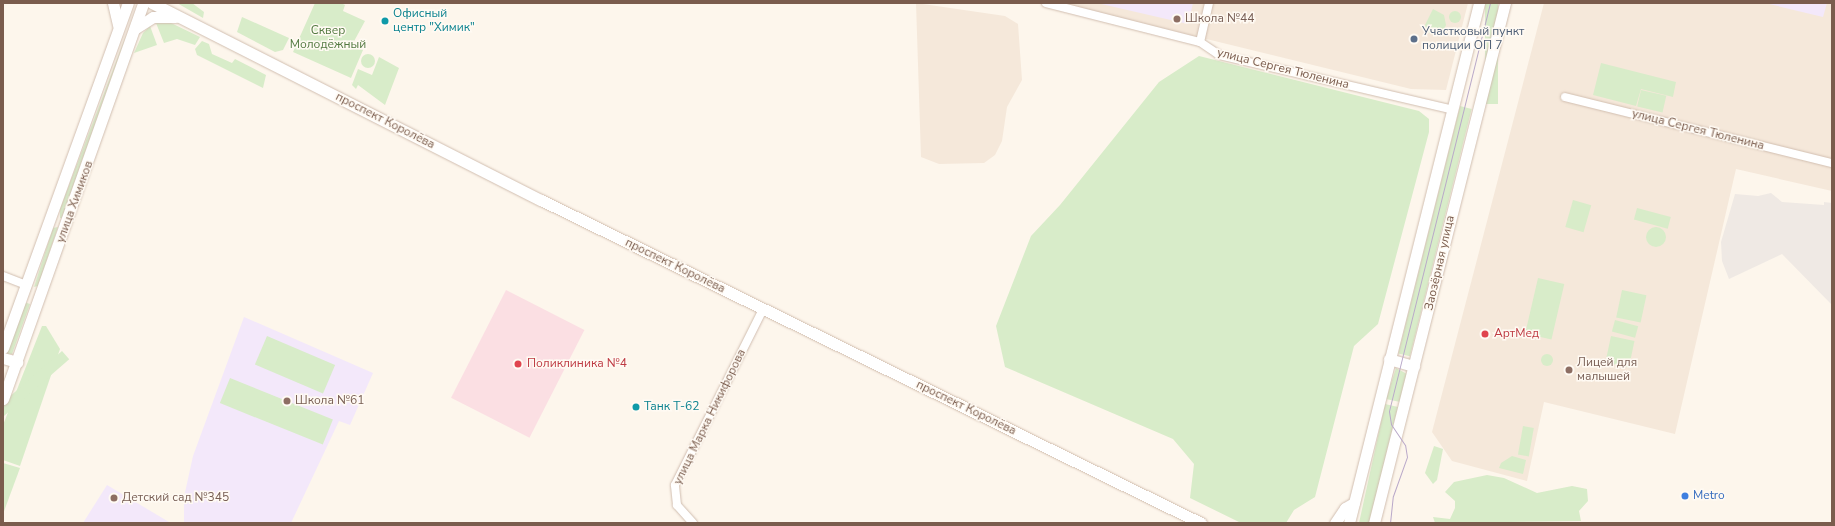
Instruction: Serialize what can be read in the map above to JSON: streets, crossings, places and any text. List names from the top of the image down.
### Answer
{
  "streets": {
    "main road": ["проспект Королёва", "улица Химиков", "Заозёрная улица"],
    "street": ["улица Сергея Тюленина", "улица Марка Никифорова"]
  },
  "crossings": [
    ["улица Сергея Тюленина", "Заозёрная улица"],
    ["проспект Королёва", "улица Марка Никифорова"]
  ],
  "parks": ["Сквер Молодёжный"],
  "places": [
    "Школа №44",
    "Офисный центр \"Химик\"",
    "Участковый пункт полиции ОП 7",
    "АртМед",
    "Поликлиника №4",
    "Лицей для малышей",
    "Школа №61",
    "Танк Т-62",
    "Metro",
    "Детский сад №345"
  ]
}
